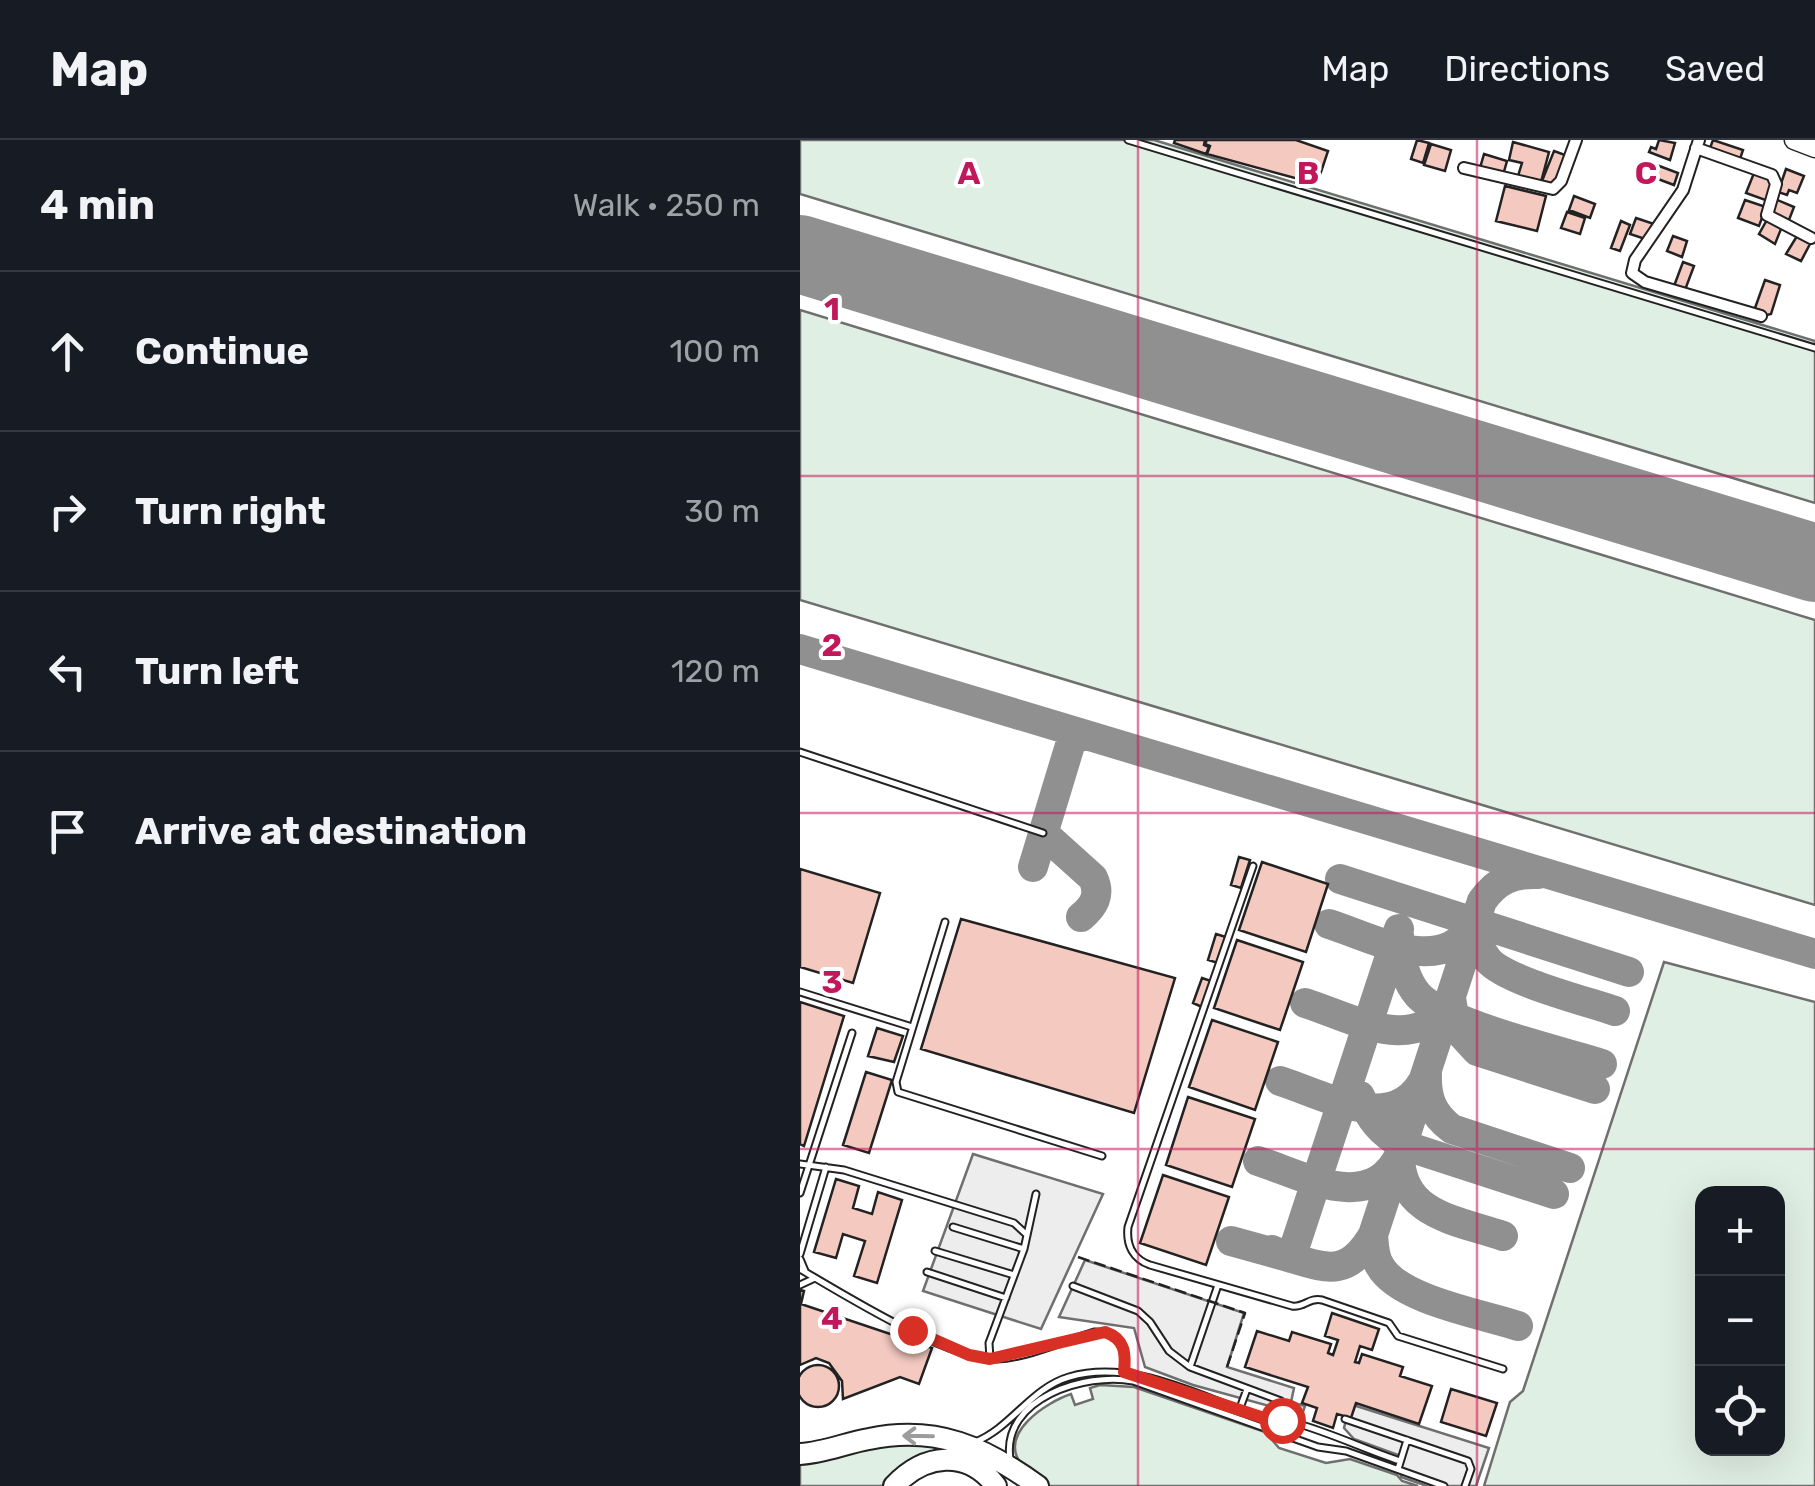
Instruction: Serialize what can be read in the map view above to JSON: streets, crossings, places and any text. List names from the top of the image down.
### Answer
{
  "page": {
    "header": "Map",
    "nav": ["Map", "Directions", "Saved"],
    "heading": ["4 min", "Walk · 250 m"],
    "list": [
      ["Continue", "100 m"],
      ["Turn right", "30 m"],
      ["Turn left", "120 m"],
      "Arrive at destination"
    ],
    "map_buttons": ["+", "−"]
  },
  "grid": {
    "columns": ["A", "B", "C"],
    "rows": [
      "1",
      "2",
      "3",
      "4"
    ]
  }
}
